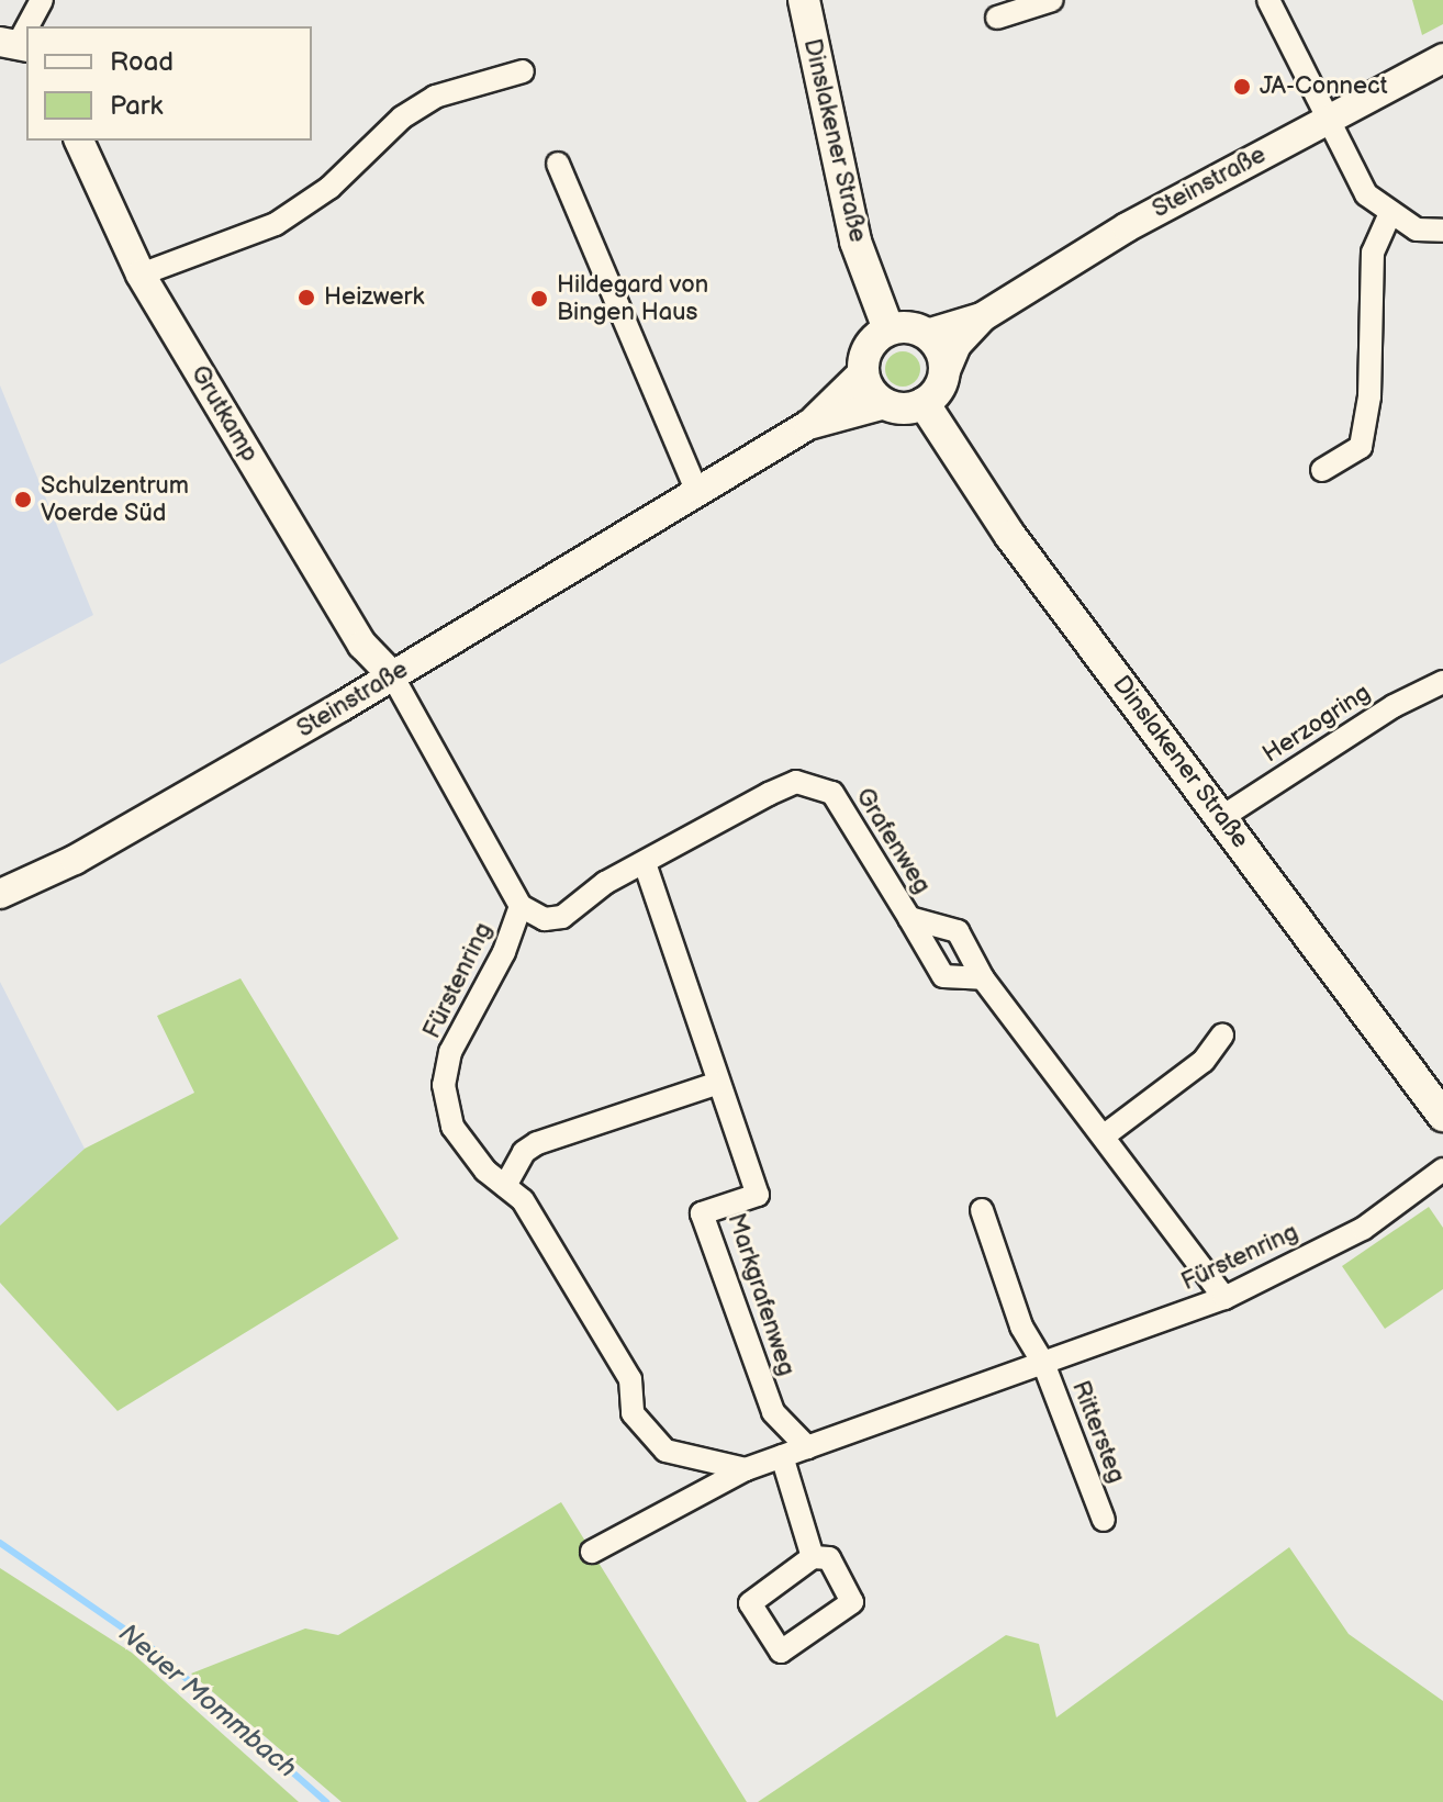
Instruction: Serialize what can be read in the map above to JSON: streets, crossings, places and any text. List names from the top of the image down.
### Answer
{
  "streets": {
    "main road": ["Dinslakener Straße"],
    "street": [
      "Steinstraße",
      "Grutkamp",
      "Herzogring",
      "Grafenweg",
      "Fürstenring",
      "Markgrafenweg",
      "Rittersteg"
    ]
  },
  "crossings": [
    ["Dinslakener Straße", "Steinstraße"],
    ["Dinslakener Straße", "Herzogring"],
    ["Steinstraße", "Grutkamp"],
    ["Steinstraße", "Fürstenring"],
    ["Grutkamp", "Fürstenring"],
    ["Grafenweg", "Fürstenring"],
    ["Grafenweg", "Markgrafenweg"],
    ["Fürstenring", "Markgrafenweg"],
    ["Fürstenring", "Rittersteg"]
  ],
  "water": ["Neuer Mommbach"],
  "places": [
    "JA-Connect",
    "Heizwerk",
    "Hildegard von Bingen Haus",
    "Schulzentrum Voerde Süd"
  ],
  "legend": ["Road", "Park"]
}
